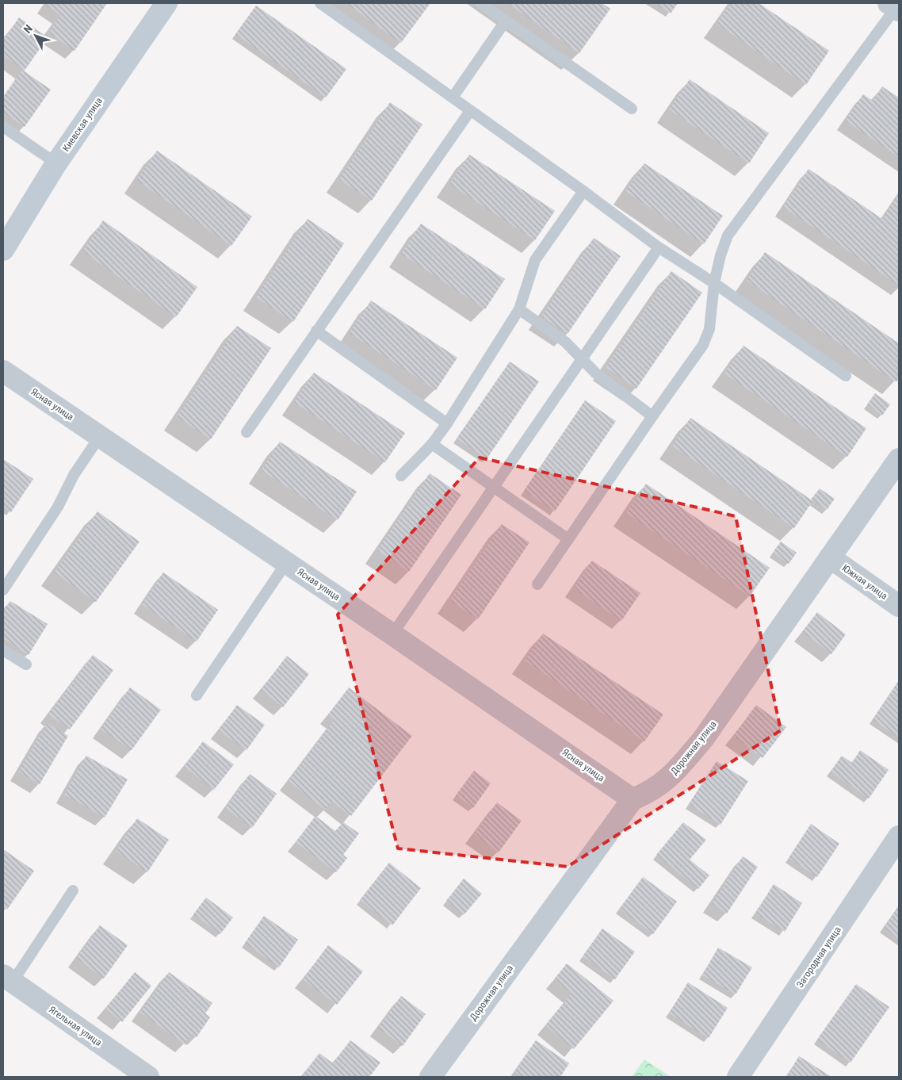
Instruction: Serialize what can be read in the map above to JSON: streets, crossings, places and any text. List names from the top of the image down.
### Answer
{
  "streets": {
    "street": [
      "Киевская улица",
      "Ясная улица",
      "Южная улица",
      "Дорожная улица",
      "Загородная улица",
      "Ягельная улица"
    ]
  },
  "crossings": [
    ["Ясная улица", "Дорожная улица"],
    ["Южная улица", "Дорожная улица"]
  ],
  "north": "top left"
}
